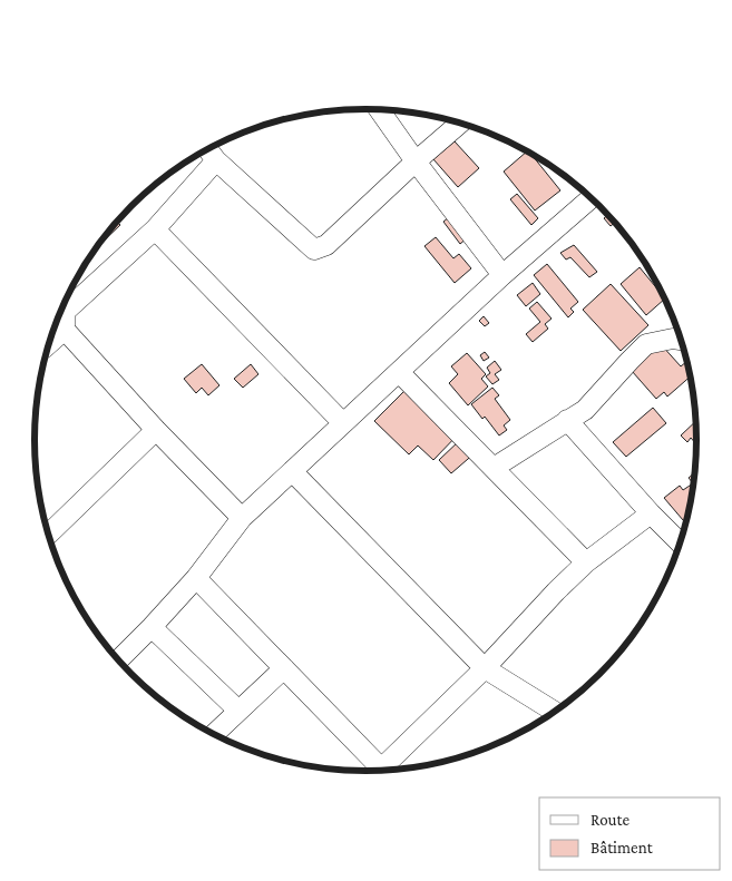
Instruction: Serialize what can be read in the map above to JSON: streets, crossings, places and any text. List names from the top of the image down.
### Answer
{
  "legend": ["Route", "Bâtiment"]
}
